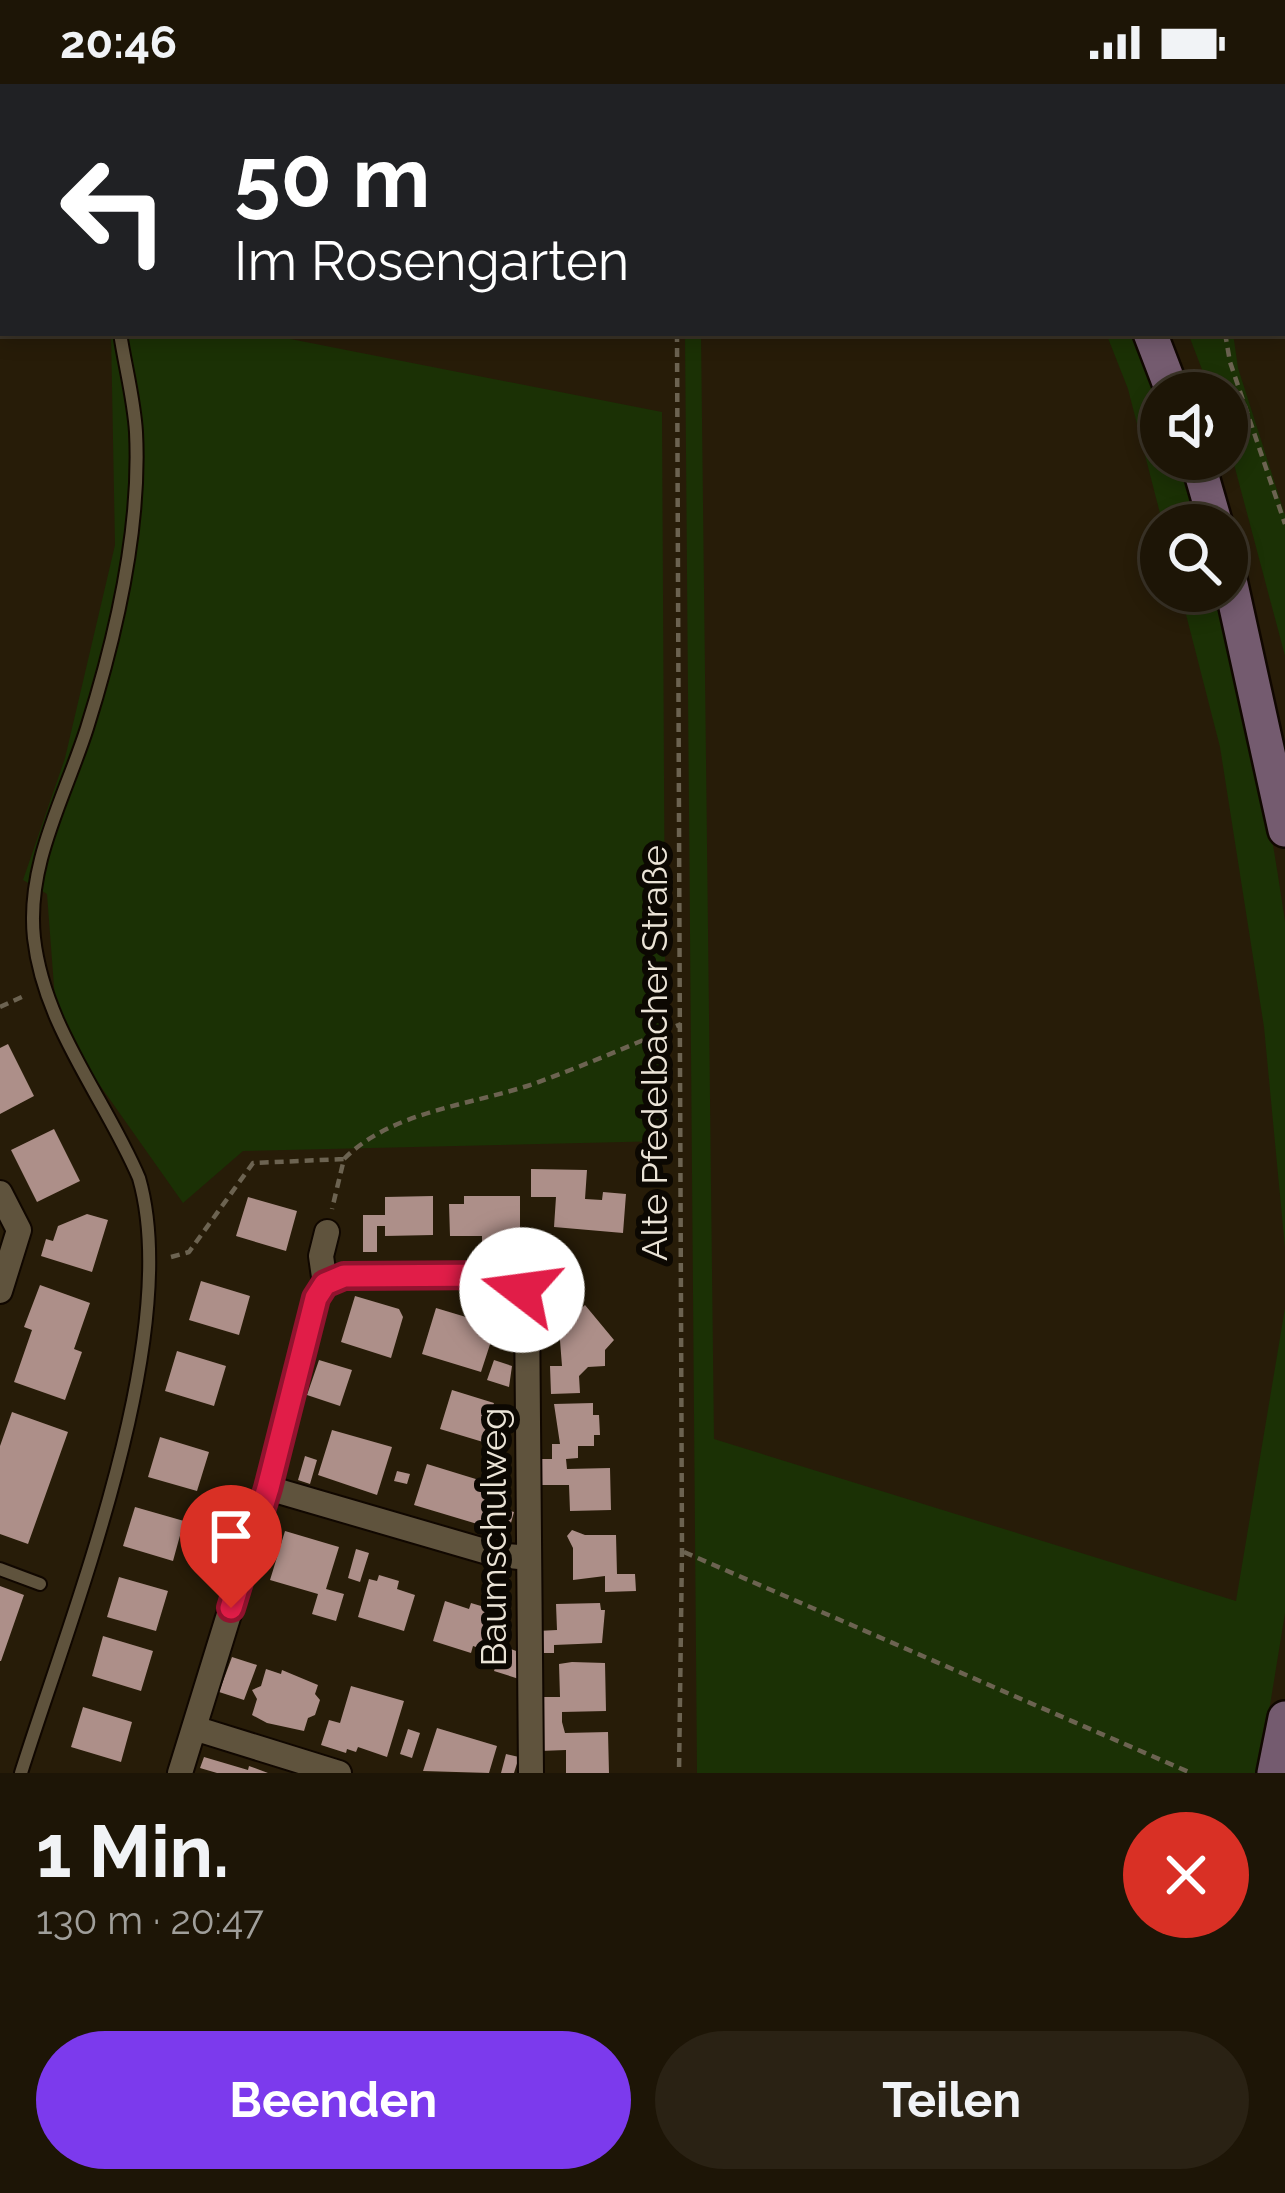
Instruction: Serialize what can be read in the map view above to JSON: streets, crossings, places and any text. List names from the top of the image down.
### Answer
{
  "streets": {
    "street": ["Baumschulweg"],
    "path": ["Alte Pfedelbacher Straße"]
  },
  "page": {
    "status": "20:46",
    "turn": ["50 m", "Im Rosengarten"],
    "heading": ["1 Min.", "130 m · 20:47"],
    "buttons": ["Beenden", "Teilen"]
  }
}
